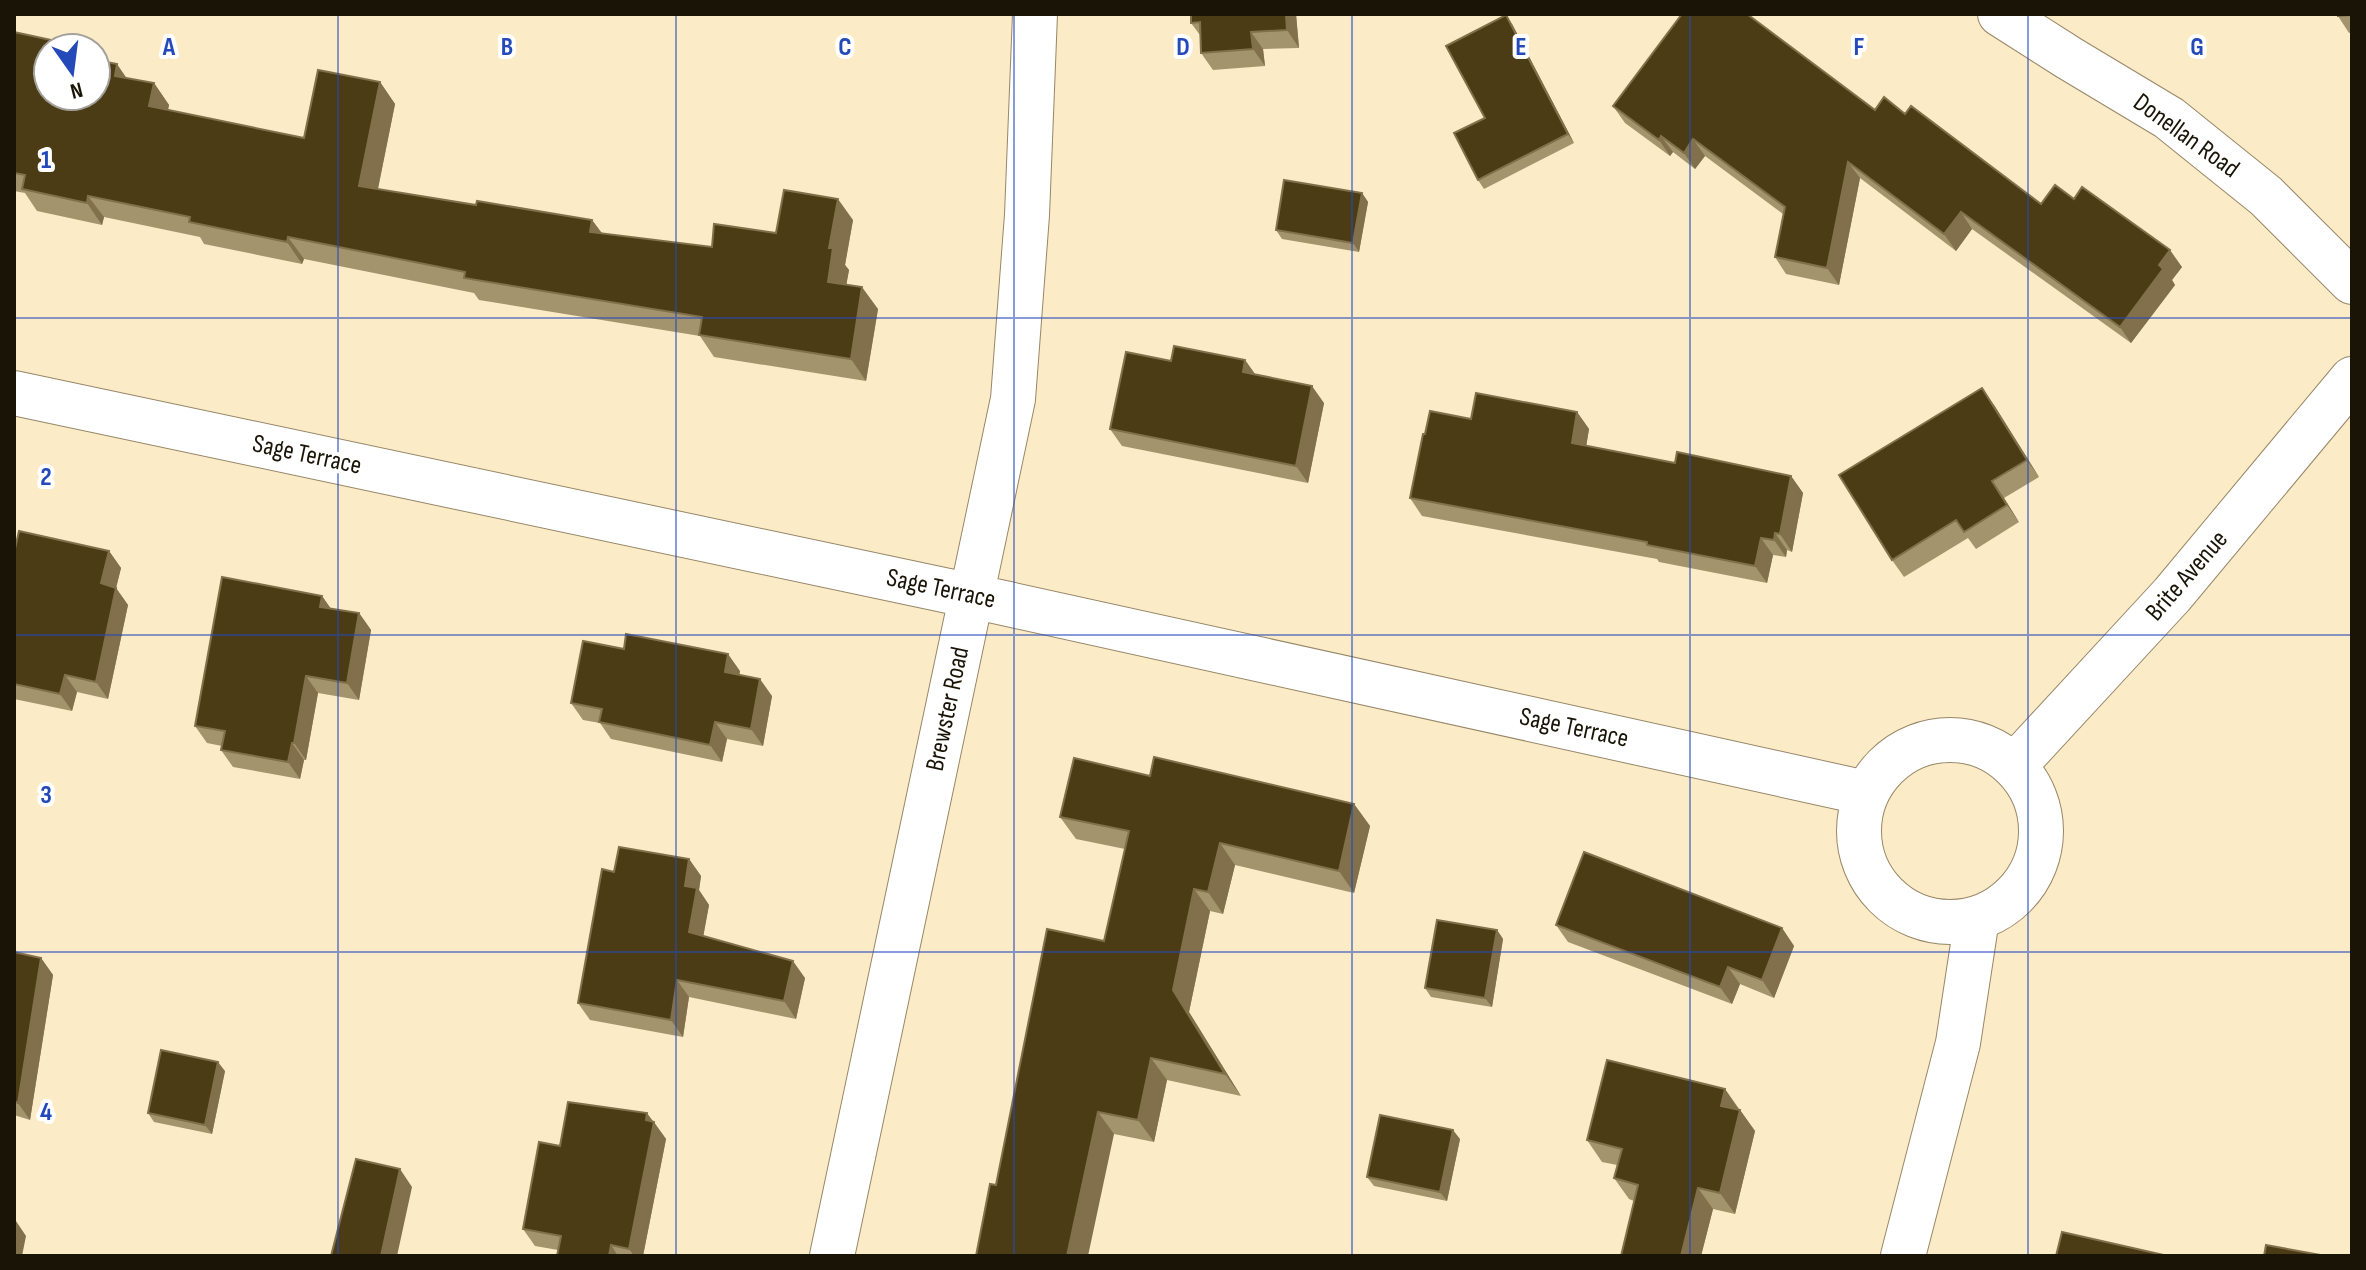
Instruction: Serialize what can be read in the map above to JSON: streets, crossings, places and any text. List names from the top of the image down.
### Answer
{
  "streets": {
    "street": [
      "Donellan Road",
      "Sage Terrace",
      "Brite Avenue",
      "Brewster Road"
    ]
  },
  "crossings": [
    ["Sage Terrace", "Brite Avenue"],
    ["Sage Terrace", "Brewster Road"]
  ],
  "north": "bottom",
  "grid": {
    "columns": [
      "A",
      "B",
      "C",
      "D",
      "E",
      "F",
      "G"
    ],
    "rows": [
      "1",
      "2",
      "3",
      "4"
    ]
  }
}
